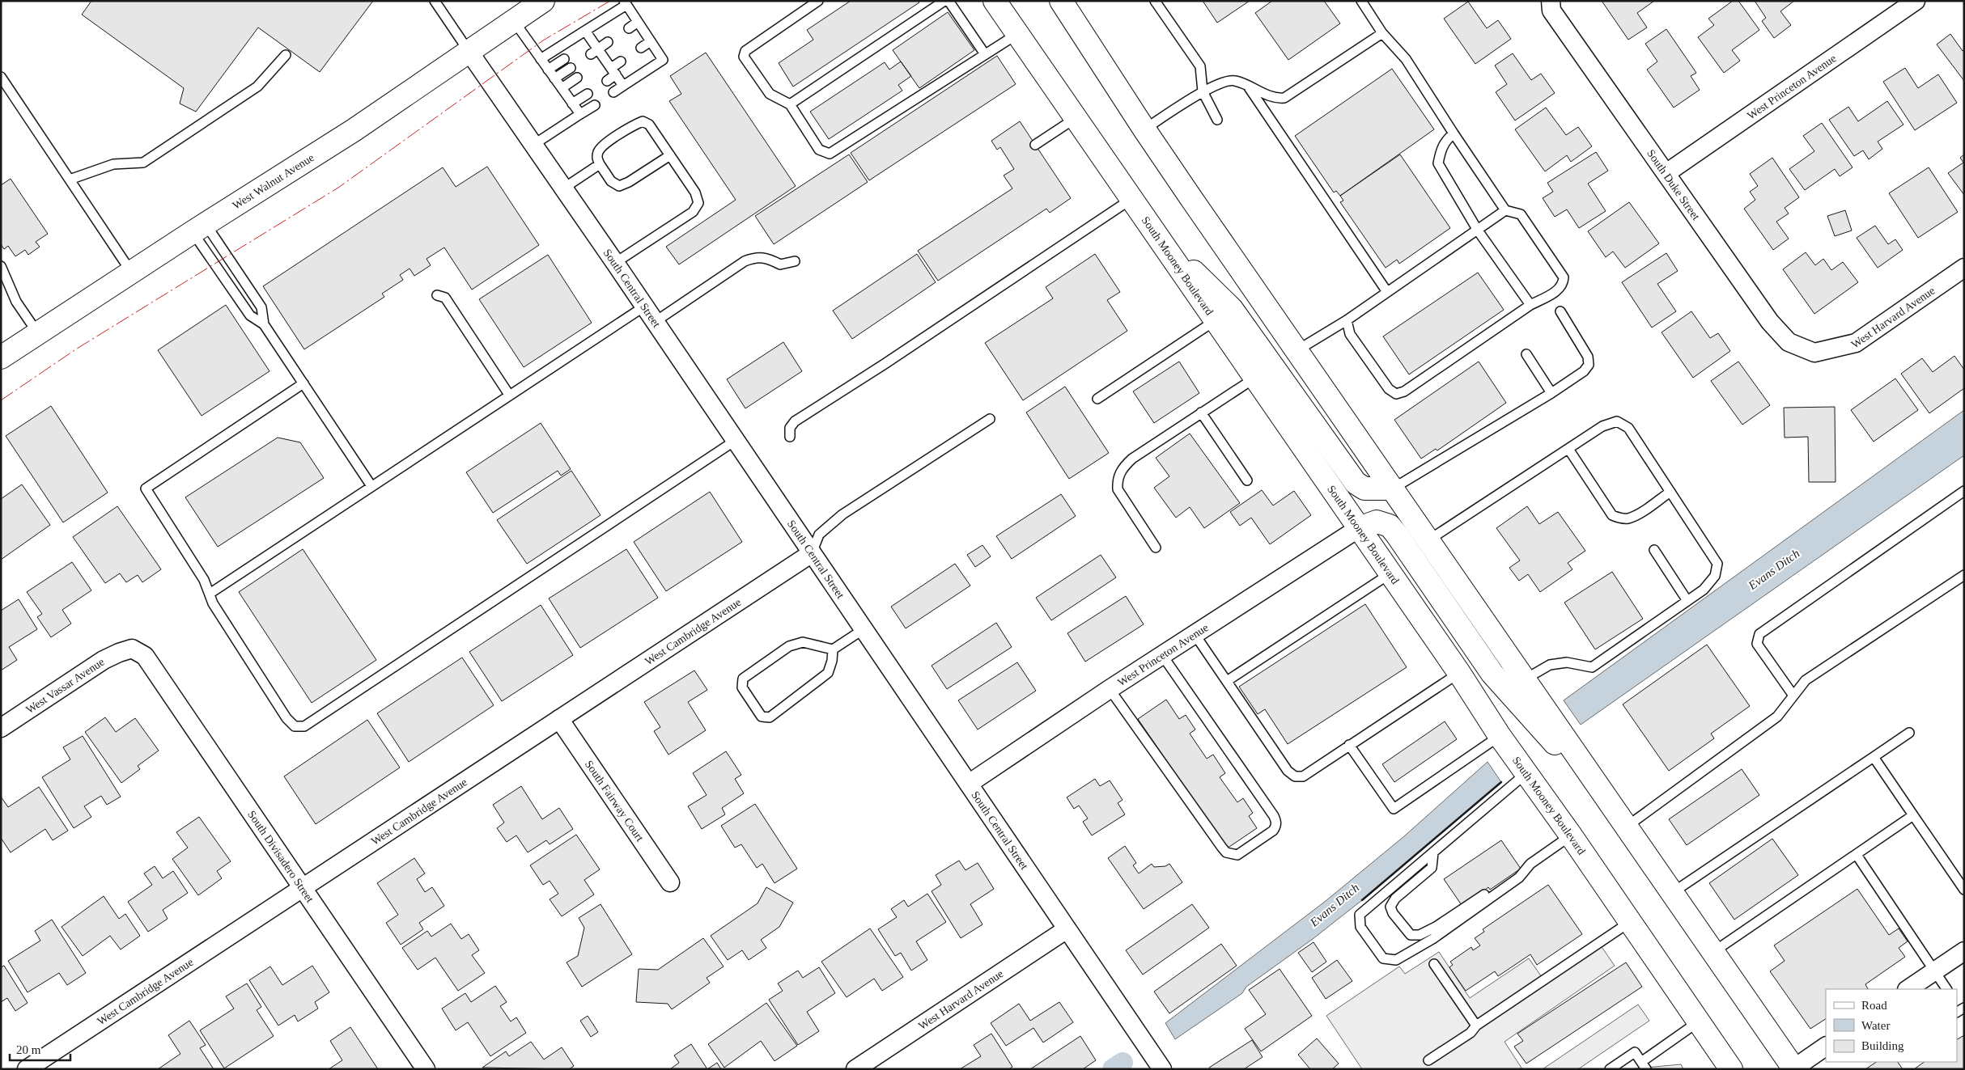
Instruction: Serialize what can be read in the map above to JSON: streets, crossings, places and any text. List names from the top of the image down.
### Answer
{
  "streets": {
    "main road": ["West Walnut Avenue", "South Mooney Boulevard"],
    "street": [
      "West Princeton Avenue",
      "South Duke Street",
      "South Central Street",
      "West Harvard Avenue",
      "West Cambridge Avenue",
      "West Vassar Avenue",
      "South Fairway Court",
      "South Divisadero Street"
    ]
  },
  "crossings": [
    ["West Princeton Avenue", "South Duke Street"],
    ["West Princeton Avenue", "South Mooney Boulevard"],
    ["West Princeton Avenue", "South Central Street"],
    ["West Walnut Avenue", "South Central Street"],
    ["South Duke Street", "West Harvard Avenue"],
    ["South Central Street", "West Harvard Avenue"],
    ["South Central Street", "West Cambridge Avenue"],
    ["West Cambridge Avenue", "South Fairway Court"],
    ["West Cambridge Avenue", "South Divisadero Street"],
    ["West Vassar Avenue", "South Divisadero Street"]
  ],
  "water": ["Evans Ditch"],
  "legend": ["Road", "Water", "Building"],
  "scale_bar": "20 m"
}
